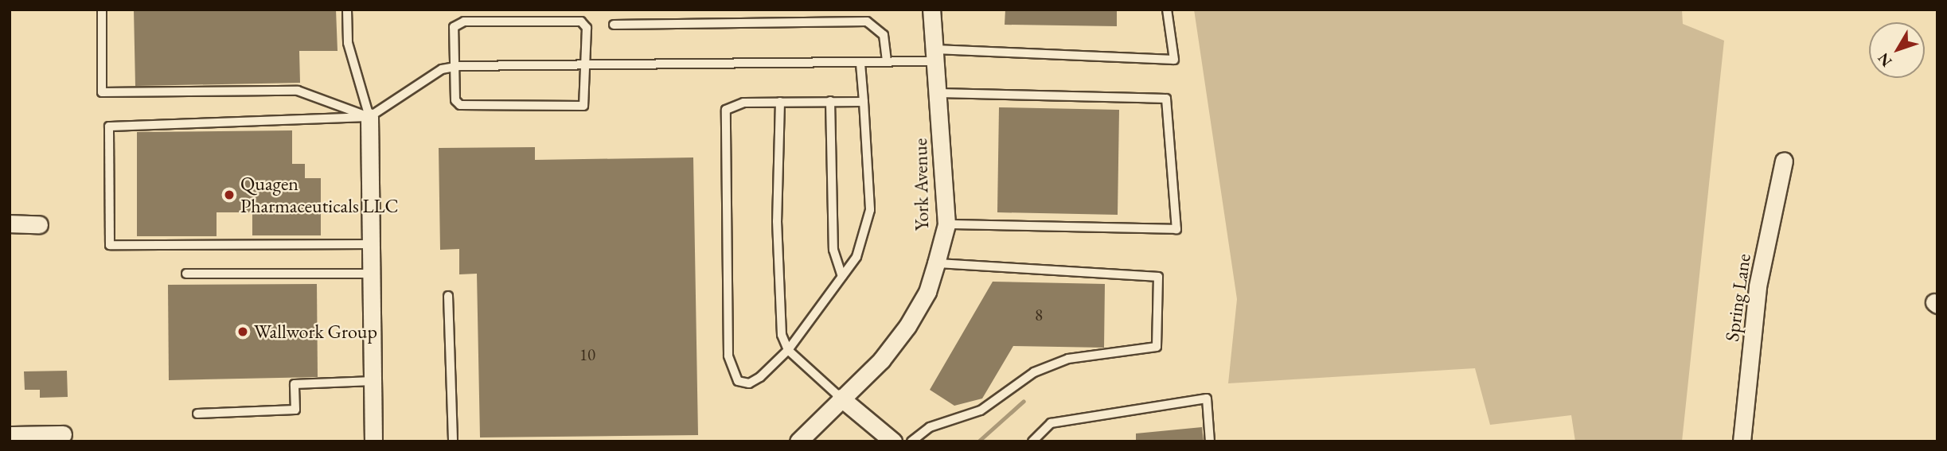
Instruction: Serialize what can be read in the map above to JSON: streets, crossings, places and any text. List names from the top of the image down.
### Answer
{
  "streets": {
    "street": ["York Avenue", "Spring Lane"]
  },
  "places": ["Quagen Pharmaceuticals LLC", "Wallwork Group"],
  "house_numbers": ["8", "10"],
  "north": "bottom left"
}
